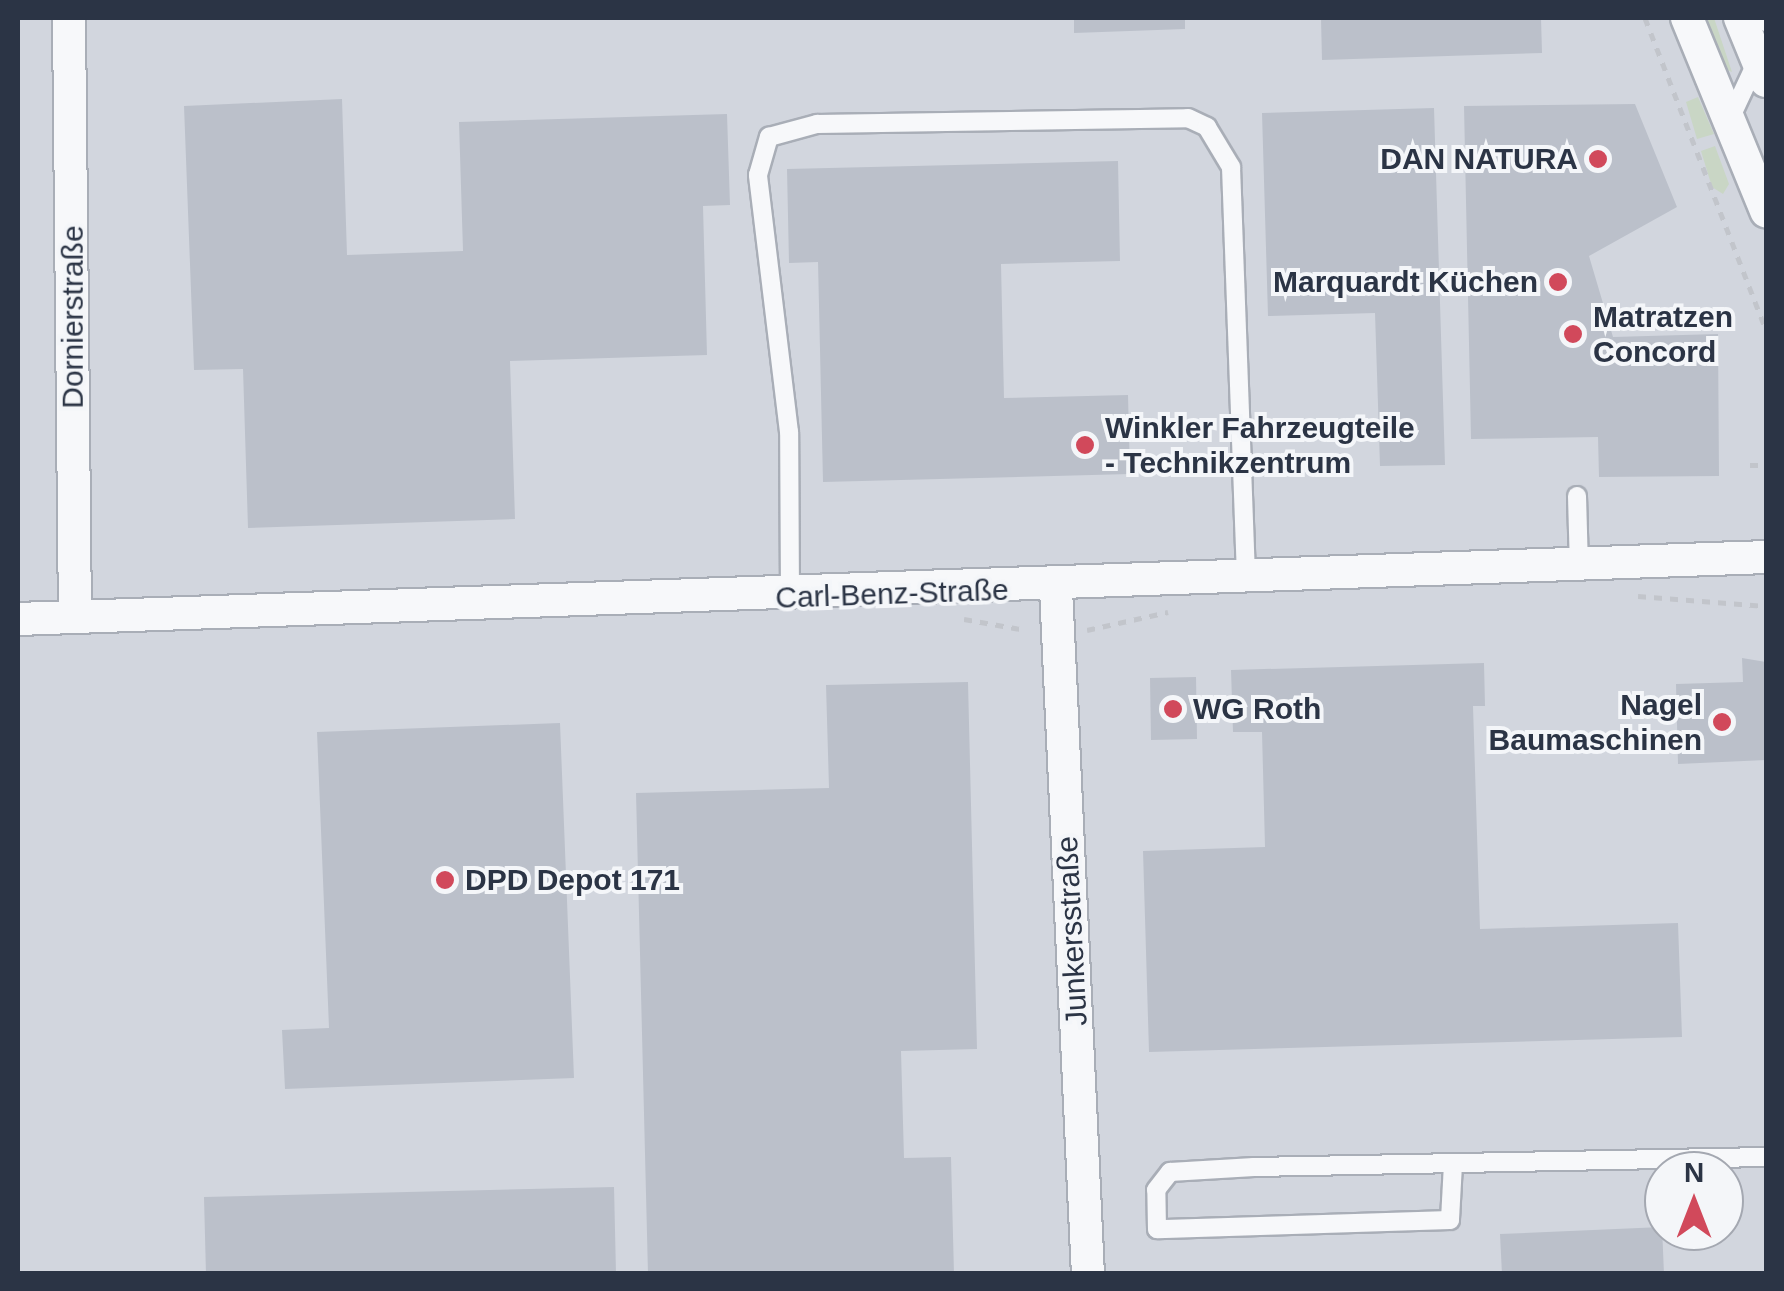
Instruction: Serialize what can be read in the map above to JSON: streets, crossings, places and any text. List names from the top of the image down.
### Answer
{
  "streets": {
    "street": ["Dornierstraße", "Carl-Benz-Straße", "Junkersstraße"]
  },
  "crossings": [
    ["Dornierstraße", "Carl-Benz-Straße"],
    ["Carl-Benz-Straße", "Junkersstraße"]
  ],
  "places": [
    "DAN NATURA",
    "Marquardt Küchen",
    "Matratzen Concord",
    "Winkler Fahrzeugteile - Technikzentrum",
    "WG Roth",
    "Nagel Baumaschinen",
    "DPD Depot 171"
  ],
  "north": "top"
}
